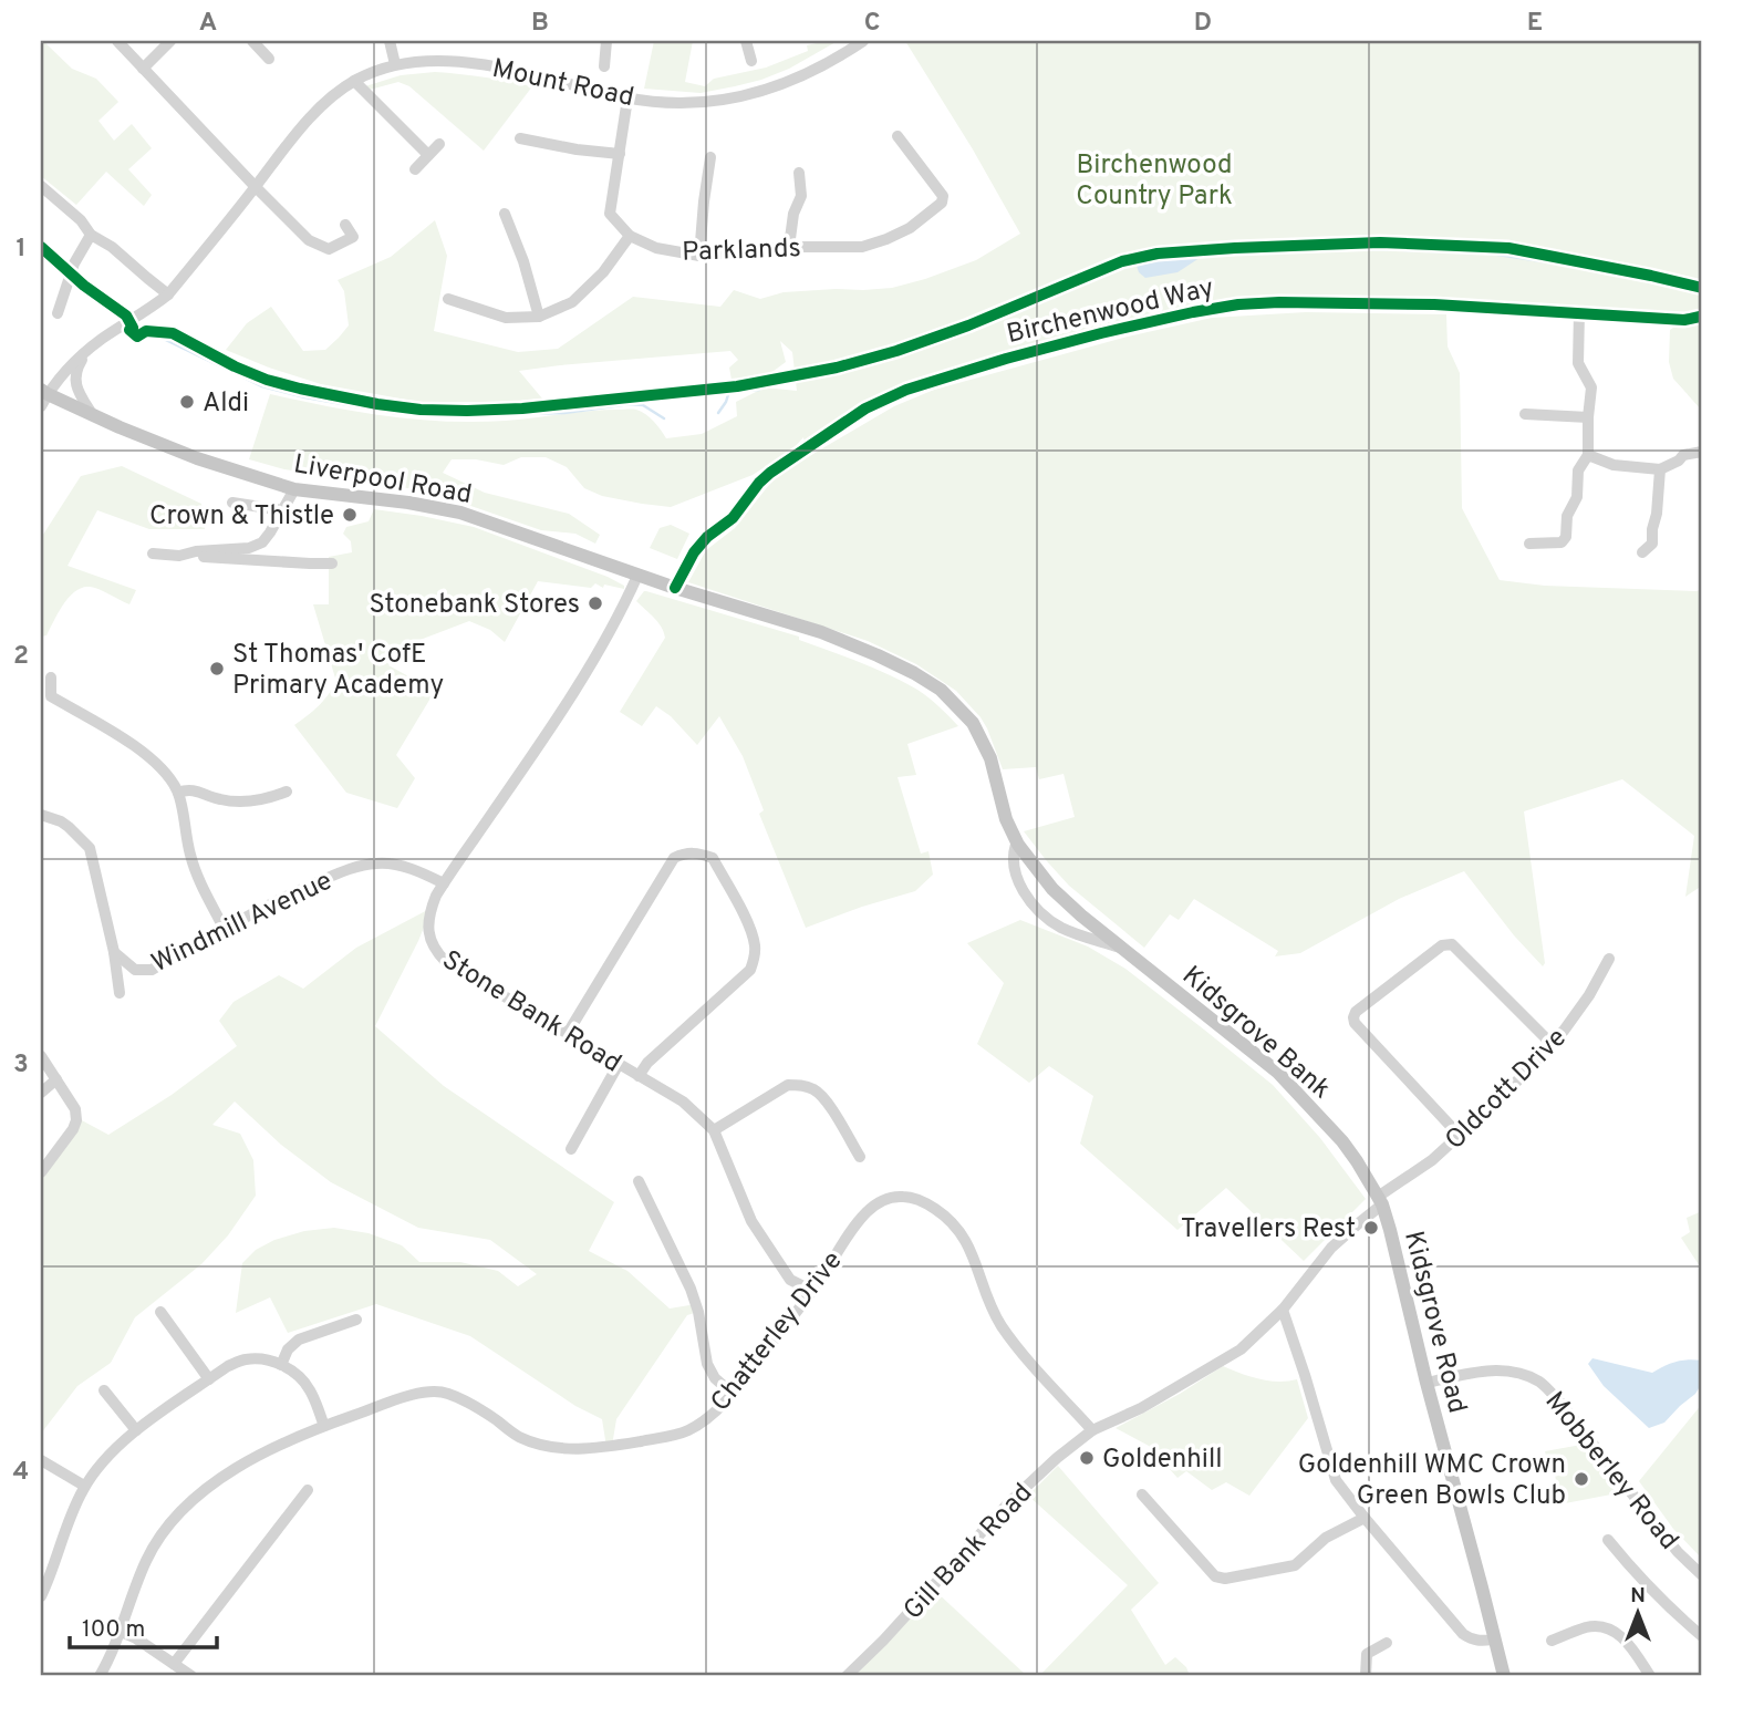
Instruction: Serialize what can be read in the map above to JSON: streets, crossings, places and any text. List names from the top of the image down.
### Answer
{
  "streets": {
    "main road": ["Liverpool Road", "Kidsgrove Bank", "Kidsgrove Road"],
    "street": [
      "Mount Road",
      "Parklands",
      "Birchenwood Way",
      "Windmill Avenue",
      "Stone Bank Road",
      "Oldcott Drive",
      "Chatterley Drive",
      "Mobberley Road",
      "Gill Bank Road"
    ]
  },
  "crossings": [
    ["Mount Road", "Liverpool Road"],
    ["Birchenwood Way", "Liverpool Road"],
    ["Liverpool Road", "Stone Bank Road"],
    ["Liverpool Road", "Kidsgrove Bank"],
    ["Windmill Avenue", "Stone Bank Road"],
    ["Stone Bank Road", "Chatterley Drive"],
    ["Kidsgrove Bank", "Oldcott Drive"],
    ["Kidsgrove Bank", "Kidsgrove Road"],
    ["Oldcott Drive", "Kidsgrove Road"],
    ["Oldcott Drive", "Gill Bank Road"],
    ["Kidsgrove Road", "Mobberley Road"],
    ["Chatterley Drive", "Gill Bank Road"]
  ],
  "parks": ["Birchenwood Country Park"],
  "places": [
    "Aldi",
    "Crown & Thistle",
    "Stonebank Stores",
    "St Thomas' CofE Primary Academy",
    "Travellers Rest",
    "Goldenhill",
    "Goldenhill WMC Crown Green Bowls Club"
  ],
  "scale_bar": "100 m",
  "north": "top",
  "grid": {
    "columns": [
      "A",
      "B",
      "C",
      "D",
      "E"
    ],
    "rows": [
      "1",
      "2",
      "3",
      "4"
    ]
  }
}
